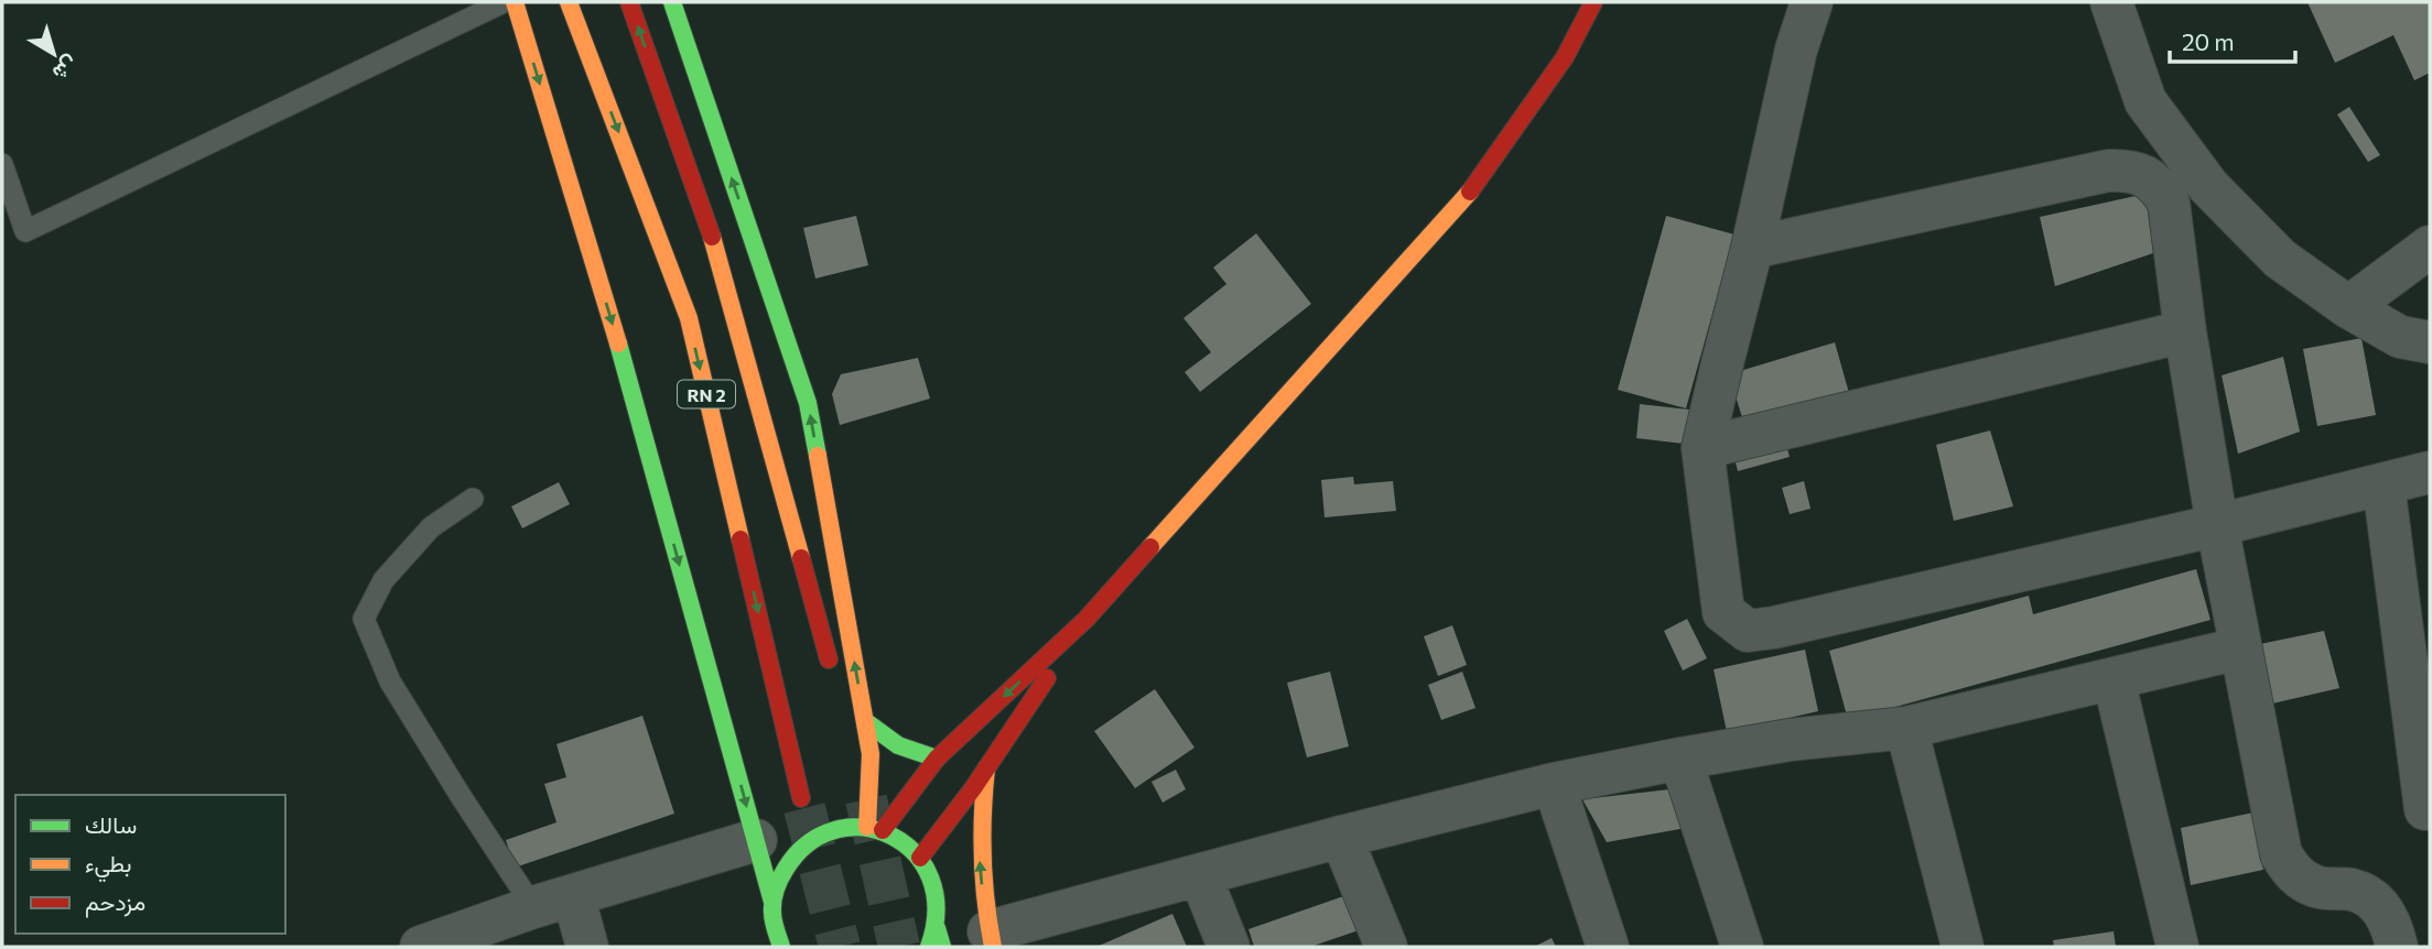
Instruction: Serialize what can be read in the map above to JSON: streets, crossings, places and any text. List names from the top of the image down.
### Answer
{
  "streets": {
    "main road": ["RN 2"]
  },
  "legend": ["سالك", "بطيء", "مزدحم"],
  "scale_bar": "20 m",
  "north": "bottom right"
}
